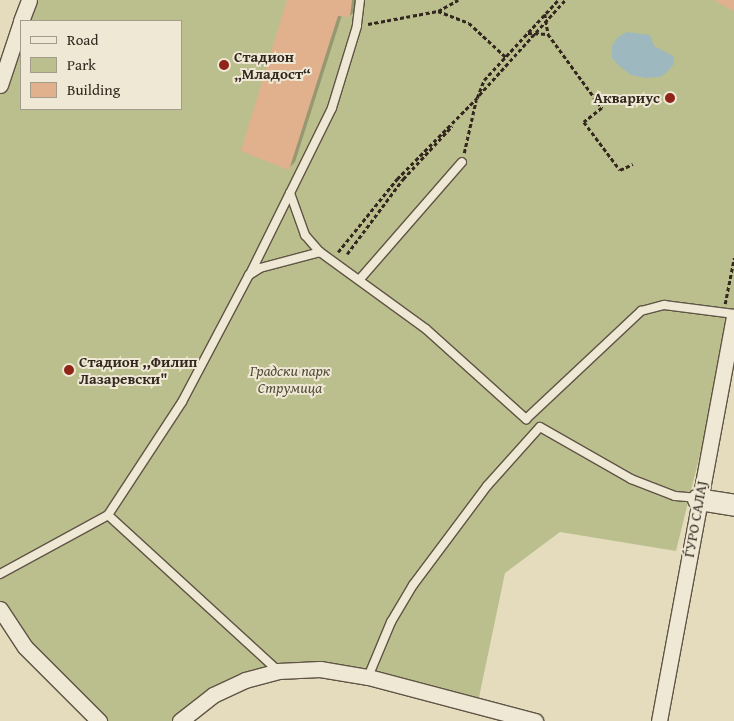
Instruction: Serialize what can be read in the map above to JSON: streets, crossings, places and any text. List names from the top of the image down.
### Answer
{
  "streets": {
    "street": ["ЃУРО САЛАЈ"]
  },
  "parks": ["Градски парк Струмица"],
  "places": ["Стадион „Младост“", "Аквариус", "Стадион ,,Филип Лазаревски\""],
  "legend": ["Road", "Park", "Building"]
}
